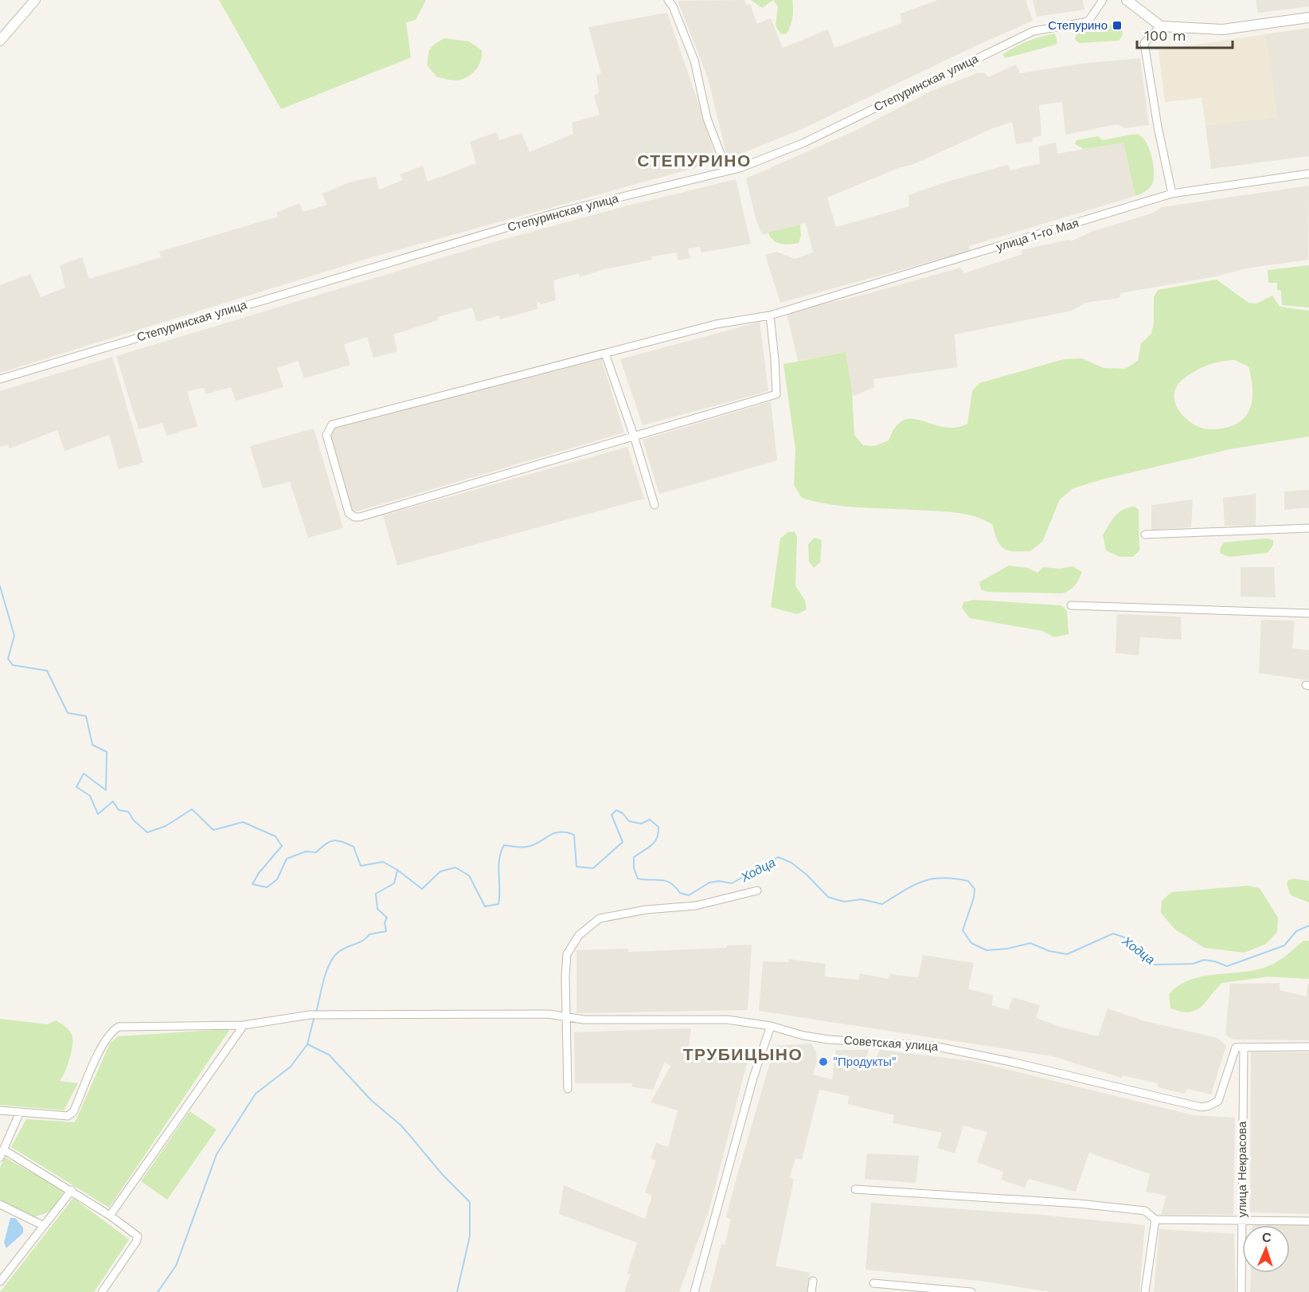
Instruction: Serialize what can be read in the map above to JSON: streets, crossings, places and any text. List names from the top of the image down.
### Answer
{
  "streets": {
    "street": [
      "Степуринская улица",
      "улица 1-го Мая",
      "Советская улица",
      "улица Некрасова"
    ]
  },
  "crossings": [
    ["Советская улица", "улица Некрасова"]
  ],
  "districts": ["СТЕПУРИНО", "ТРУБИЦЫНО"],
  "water": ["Ходца"],
  "places": {
    "transit": ["Степурино"],
    "other": ["\"Продукты\""]
  },
  "scale_bar": "100 m",
  "north": "top"
}
